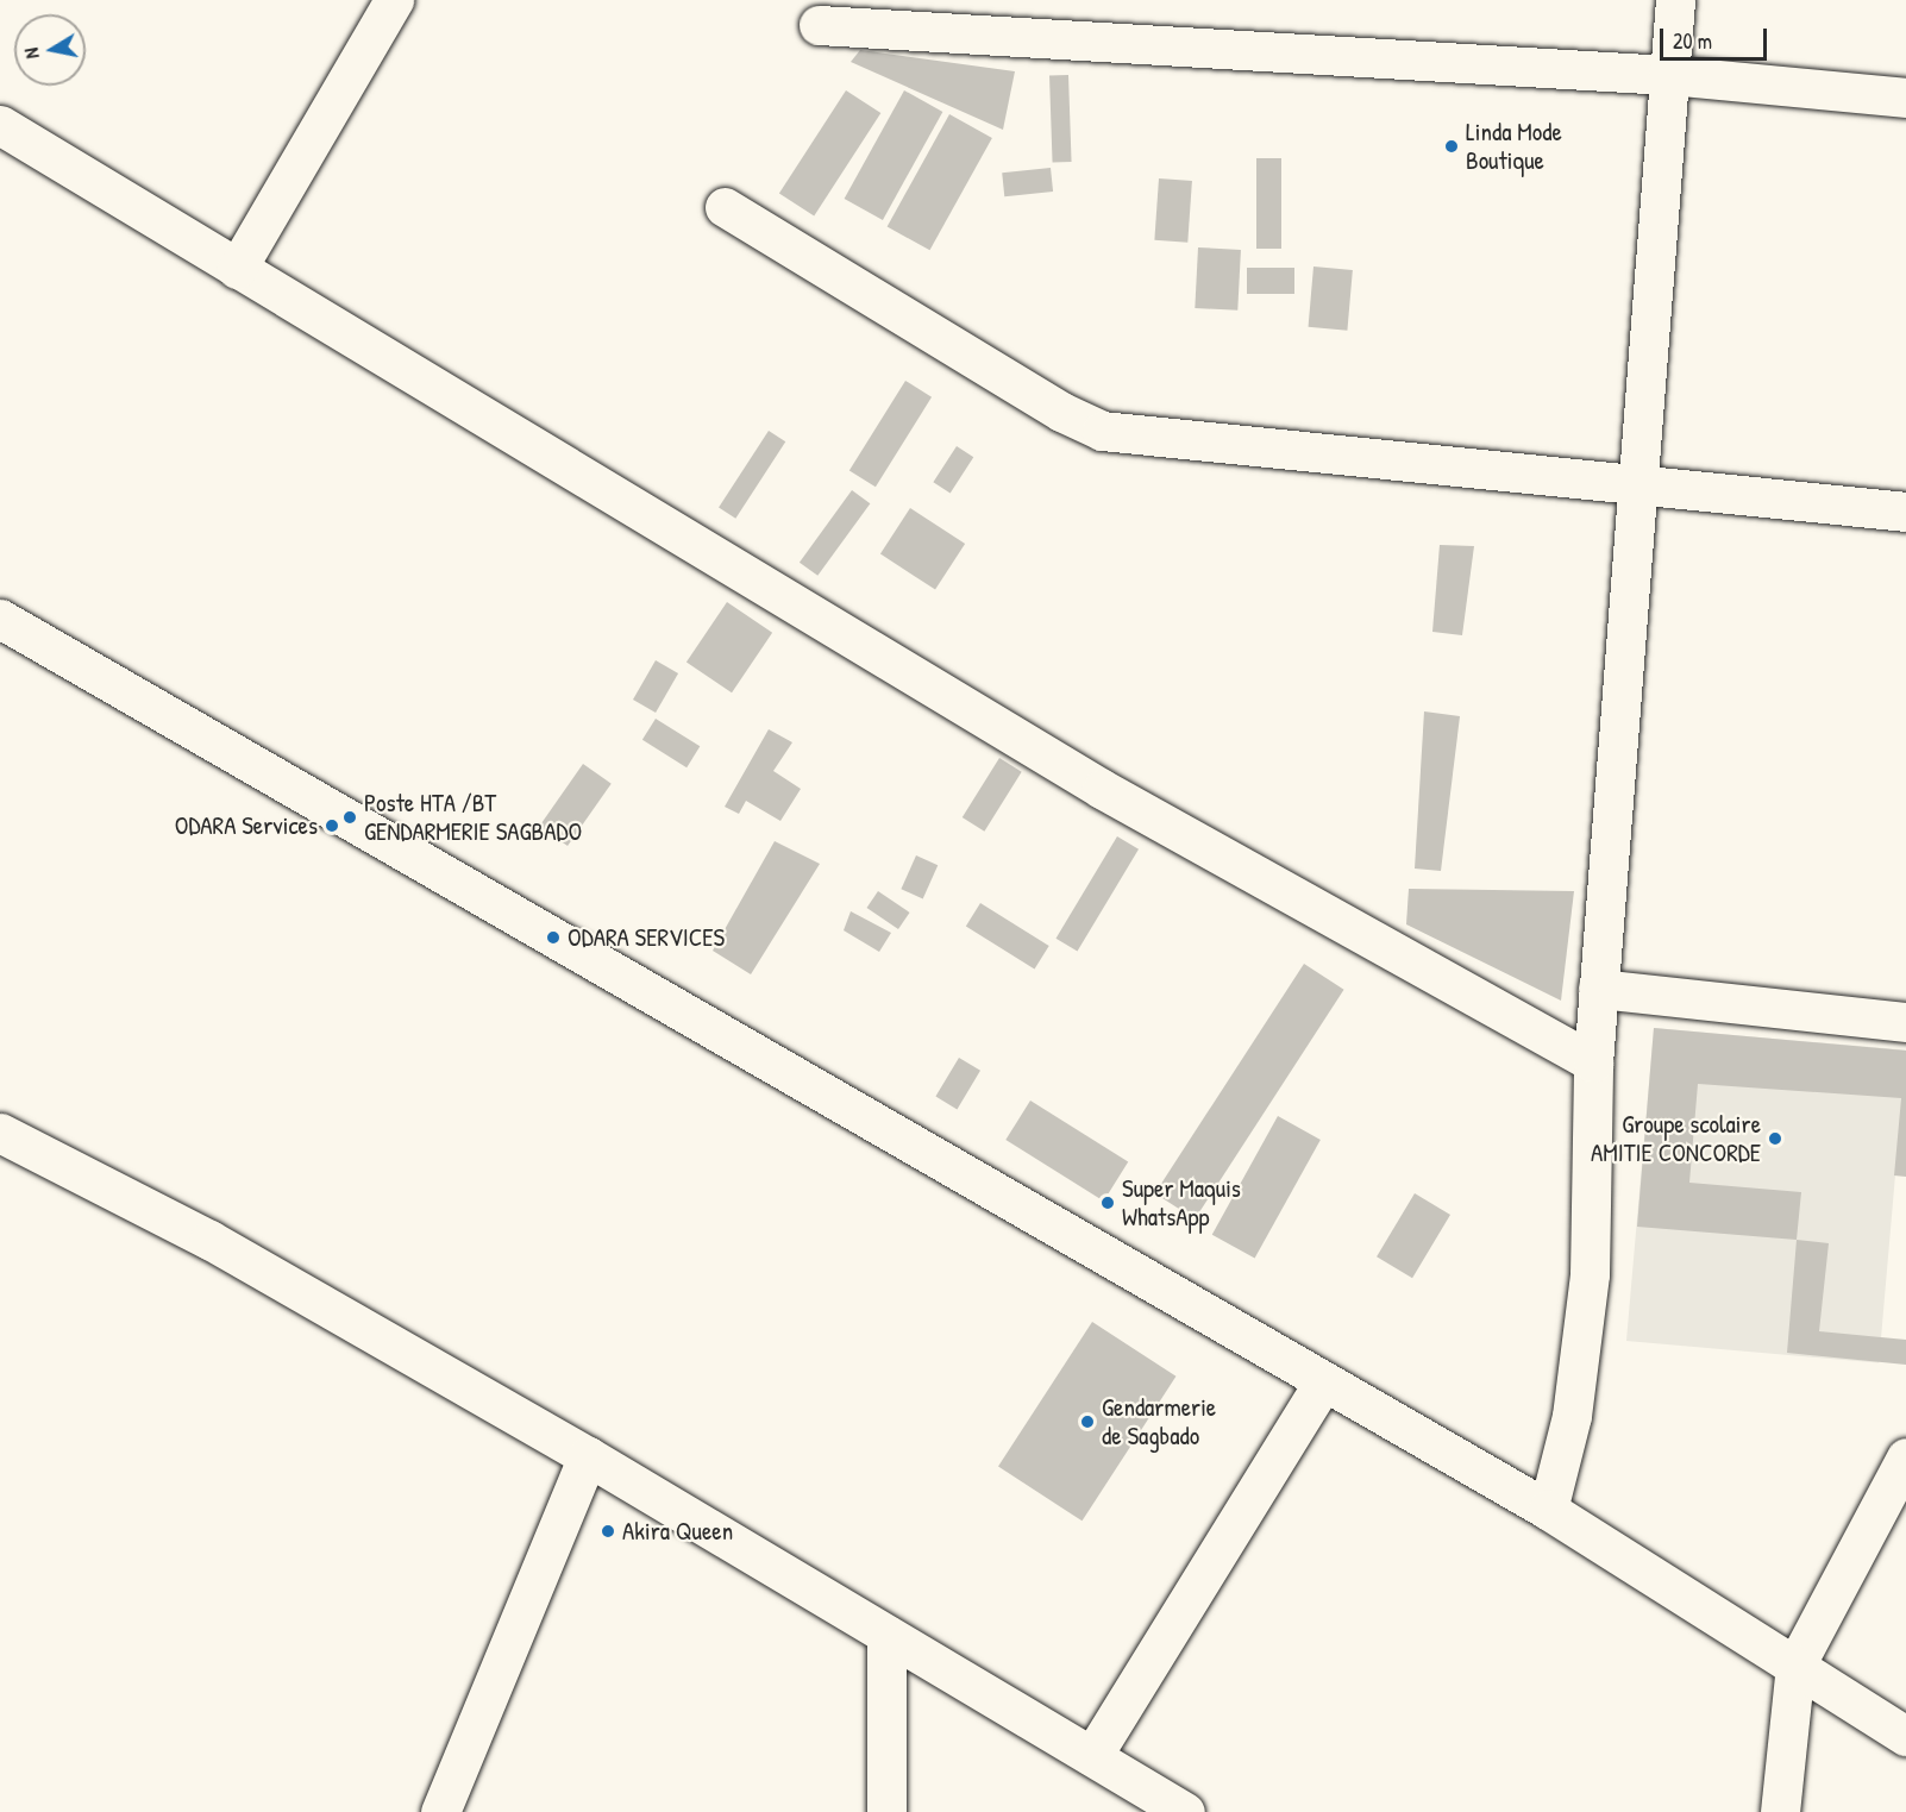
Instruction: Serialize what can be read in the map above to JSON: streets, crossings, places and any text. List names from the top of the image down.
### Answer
{
  "places": [
    "Linda Mode Boutique",
    "Poste HTA /BT GENDARMERIE SAGBADO",
    "ODARA Services",
    "ODARA SERVICES",
    "Groupe scolaire AMITIE CONCORDE",
    "Super Maquis WhatsApp",
    "Gendarmerie de Sagbado",
    "Akira Queen"
  ],
  "scale_bar": "20 m",
  "north": "left"
}
